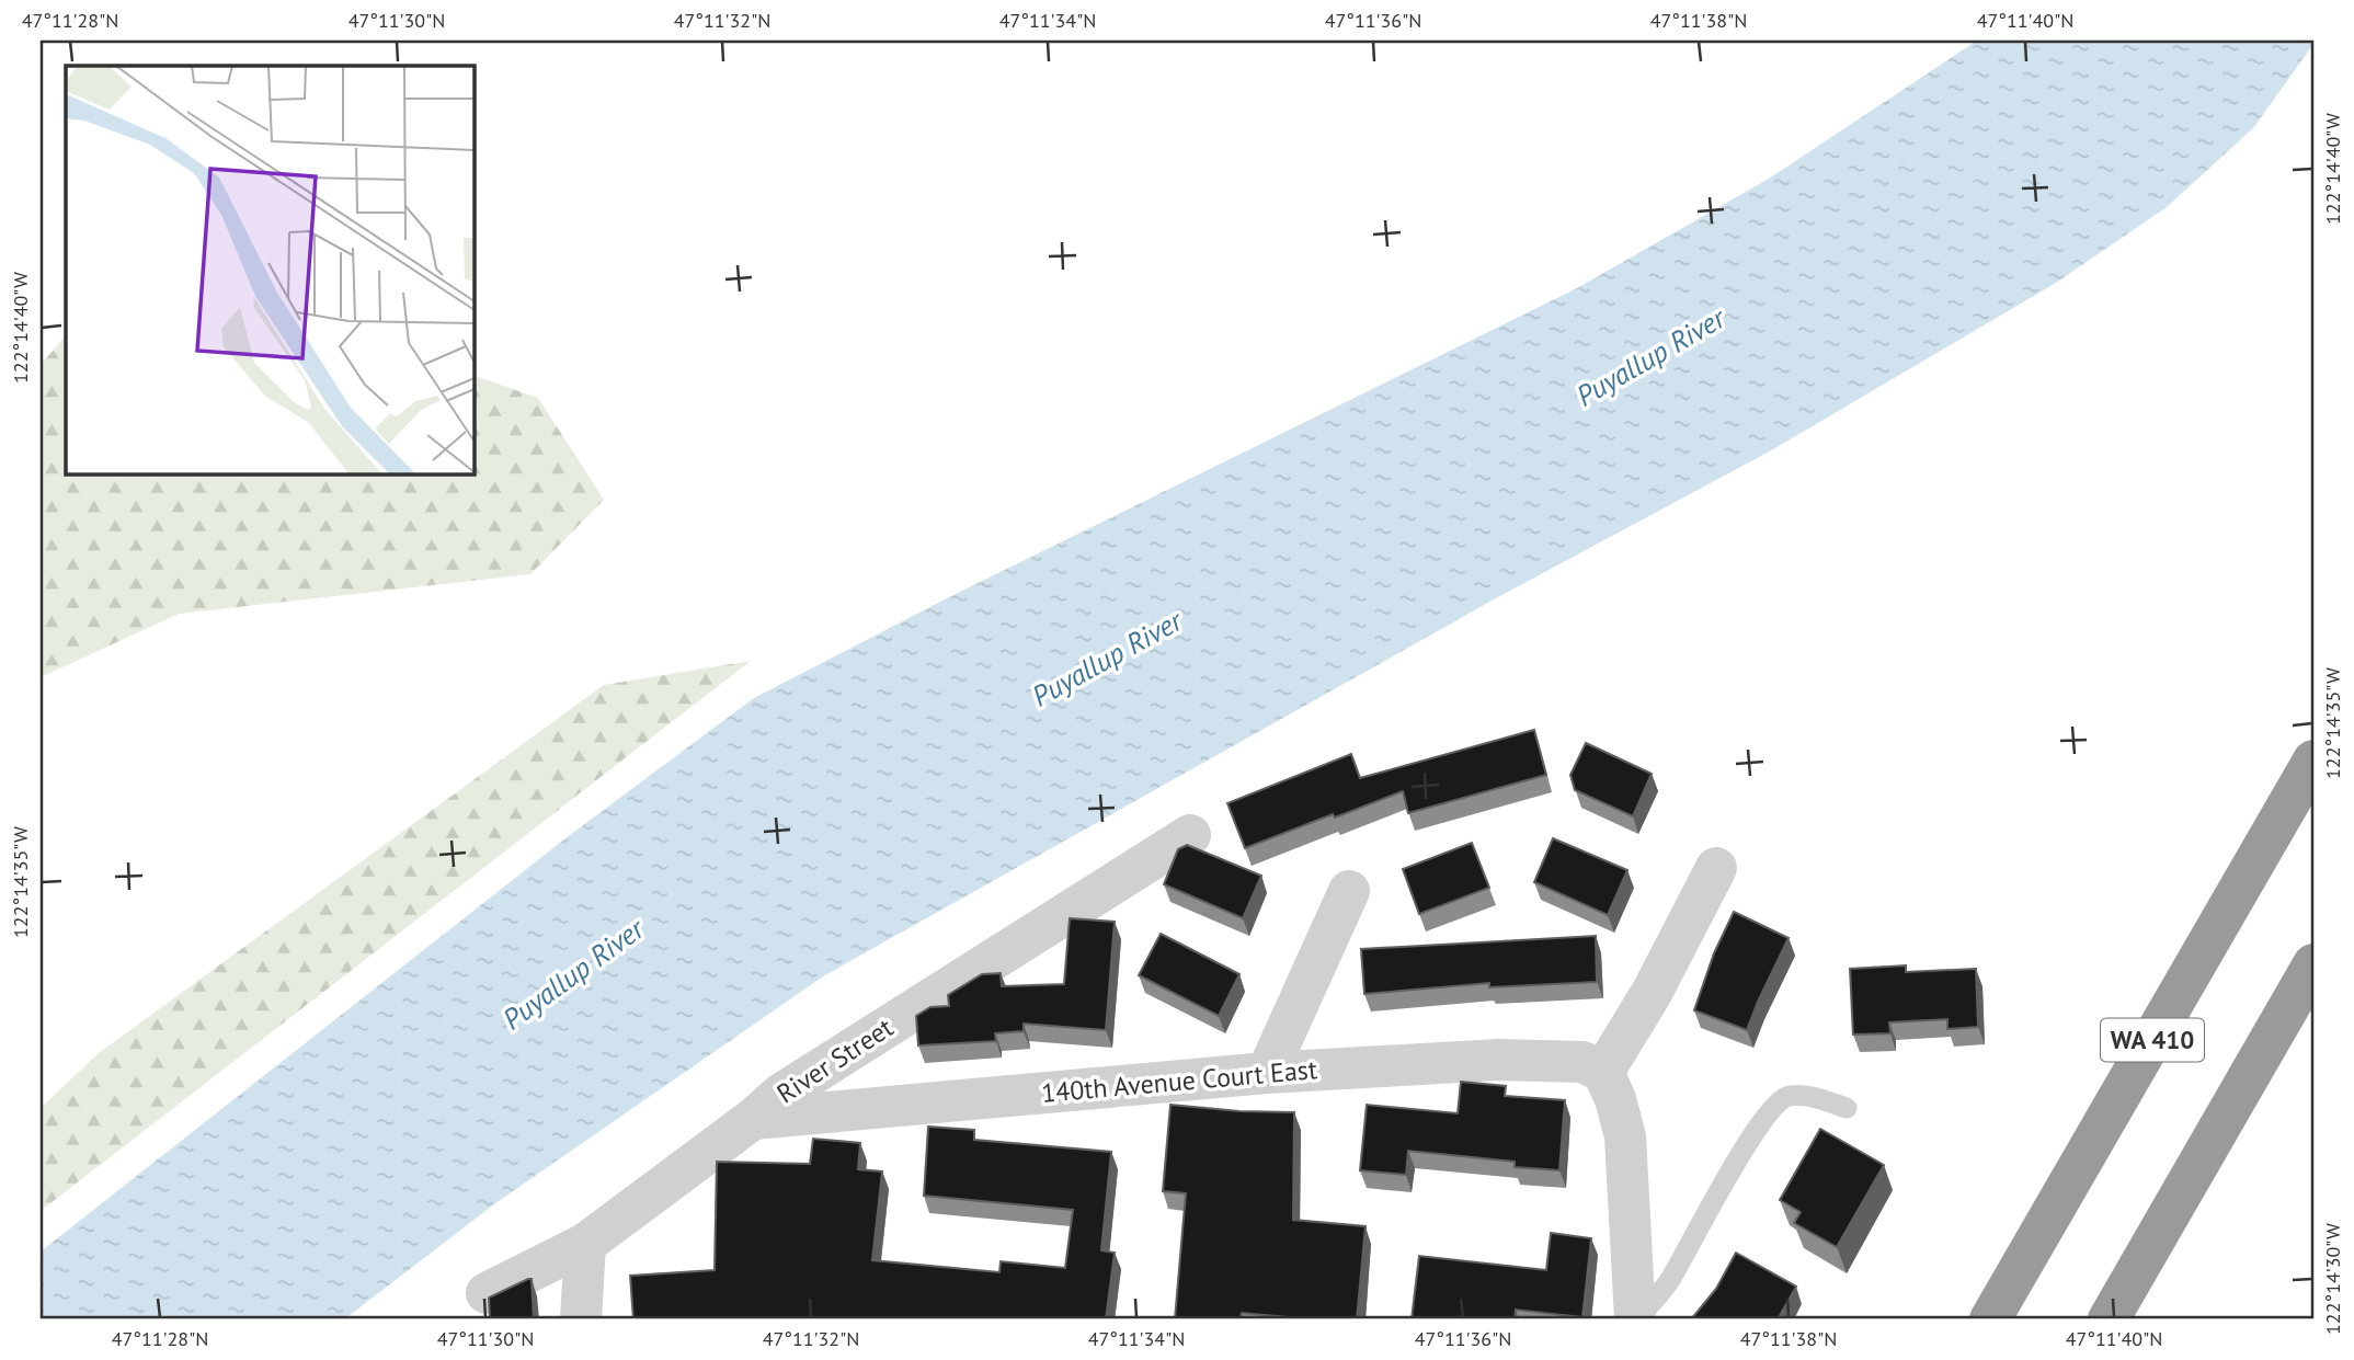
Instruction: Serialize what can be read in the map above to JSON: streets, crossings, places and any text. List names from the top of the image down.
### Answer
{
  "streets": {
    "highway": ["WA 410"],
    "street": ["River Street", "140th Avenue Court East"]
  },
  "crossings": [
    ["River Street", "140th Avenue Court East"]
  ],
  "water": ["Puyallup River"],
  "coordinates": [
    "47°11'28\"N",
    "47°11'30\"N",
    "47°11'32\"N",
    "47°11'34\"N",
    "47°11'36\"N",
    "47°11'38\"N",
    "47°11'40\"N",
    "122°14'40\"W",
    "122°14'35\"W",
    "122°14'30\"W"
  ]
}
